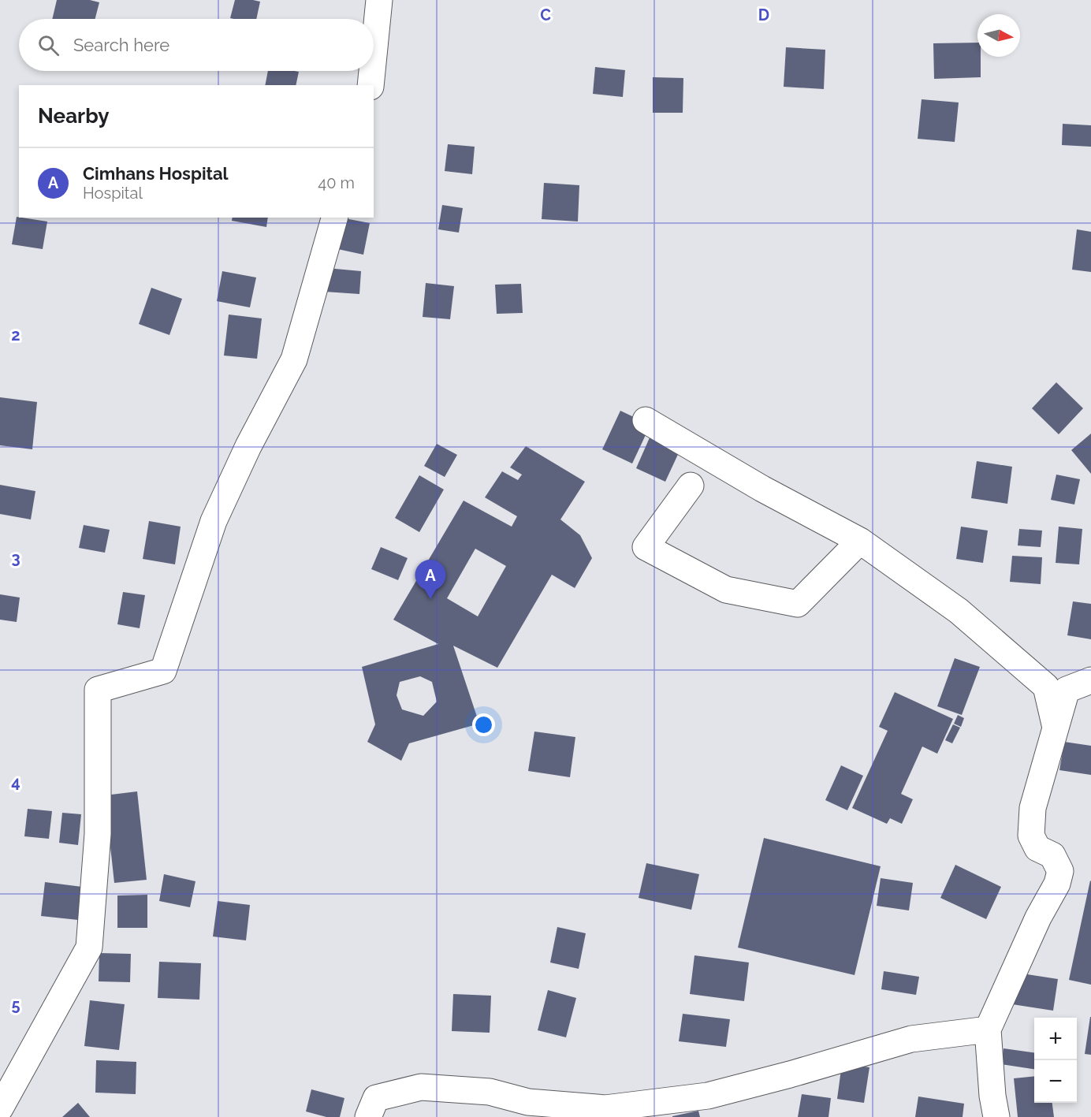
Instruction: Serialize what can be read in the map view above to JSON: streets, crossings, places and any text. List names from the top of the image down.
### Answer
{
  "north": "right",
  "page": {
    "search": "Search here",
    "heading": "Nearby",
    "list": [
      {
        "mark": "A",
        "name": "Cimhans Hospital",
        "note": "Hospital",
        "value": "40 m"
      }
    ],
    "pins": "A",
    "map_buttons": ["+", "−"]
  },
  "grid": {
    "columns": ["C", "D"],
    "rows": [
      "2",
      "3",
      "4",
      "5"
    ]
  }
}
